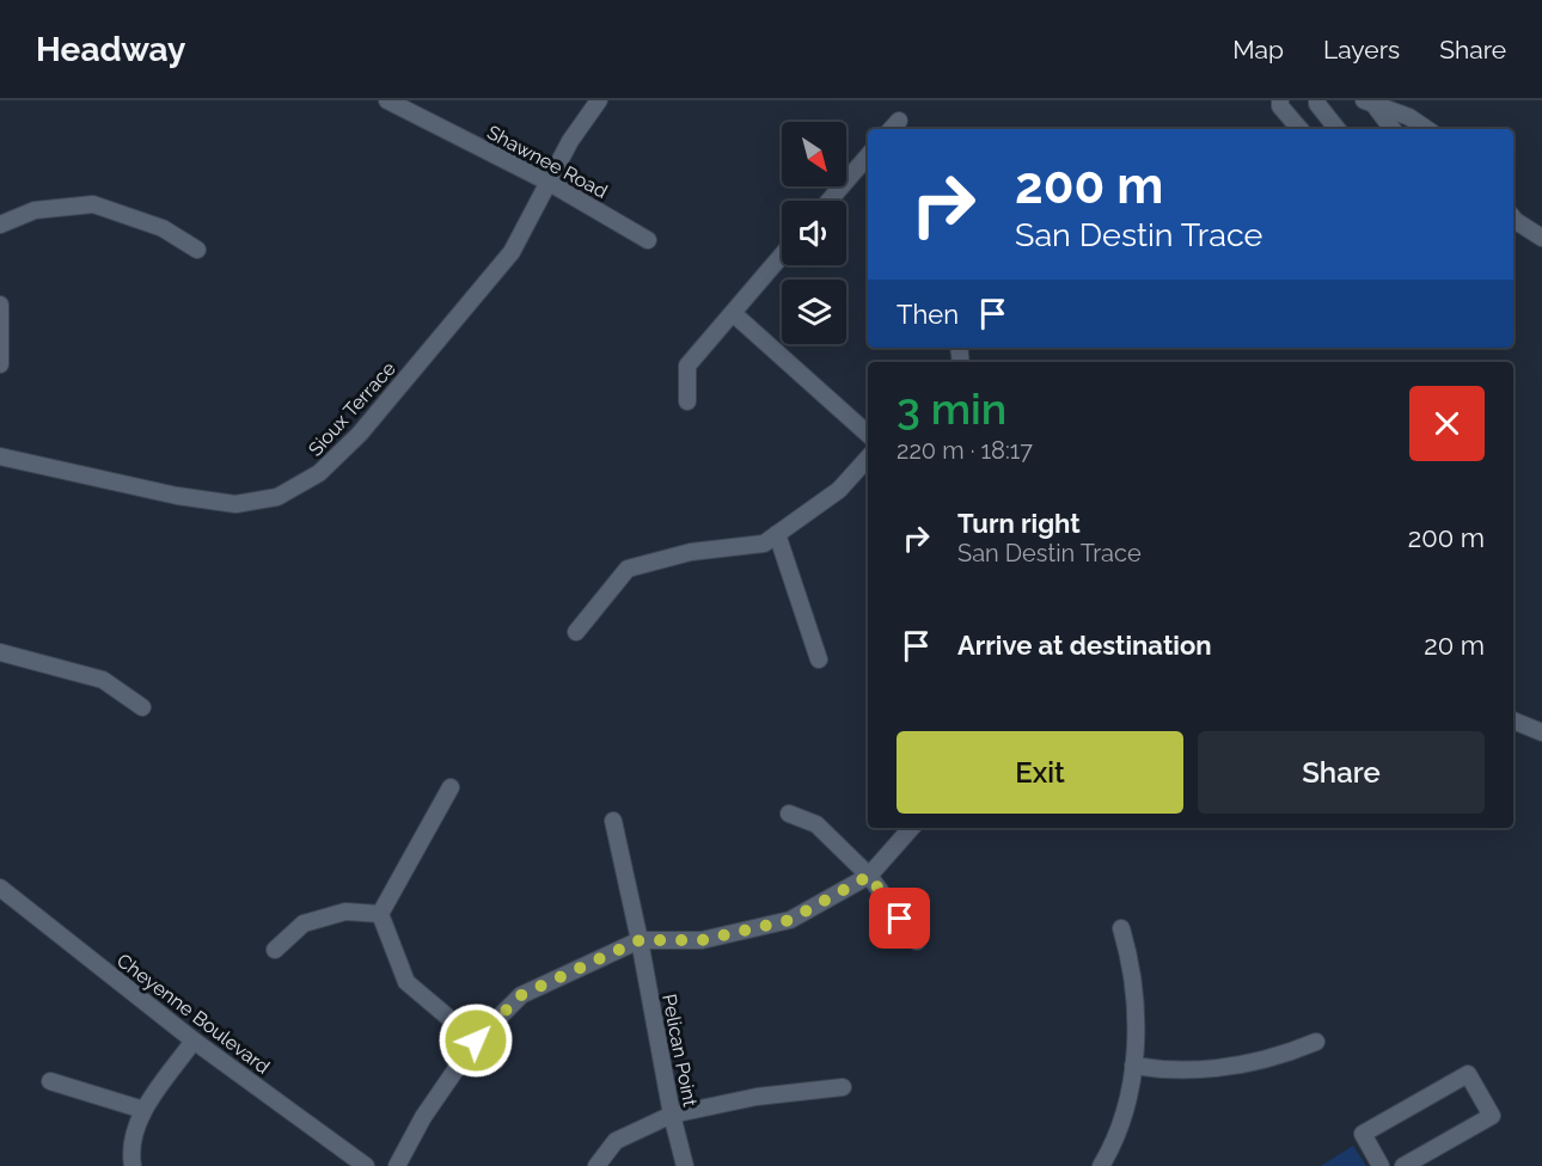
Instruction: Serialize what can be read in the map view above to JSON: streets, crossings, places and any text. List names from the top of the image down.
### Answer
{
  "streets": {
    "street": [
      "Shawnee Road",
      "Sioux Terrace",
      "Cheyenne Boulevard",
      "Pelican Point"
    ]
  },
  "crossings": [
    ["Shawnee Road", "Sioux Terrace"]
  ],
  "north": "bottom right",
  "page": {
    "header": "Headway",
    "nav": ["Map", "Layers", "Share"],
    "turn": ["200 m", "San Destin Trace"],
    "then": "Then",
    "heading": ["3 min", "220 m · 18:17"],
    "list": [
      {
        "name": "Turn right",
        "note": "San Destin Trace",
        "value": "200 m"
      },
      {
        "name": "Arrive at destination",
        "value": "20 m"
      }
    ],
    "buttons": ["Exit", "Share"]
  }
}
